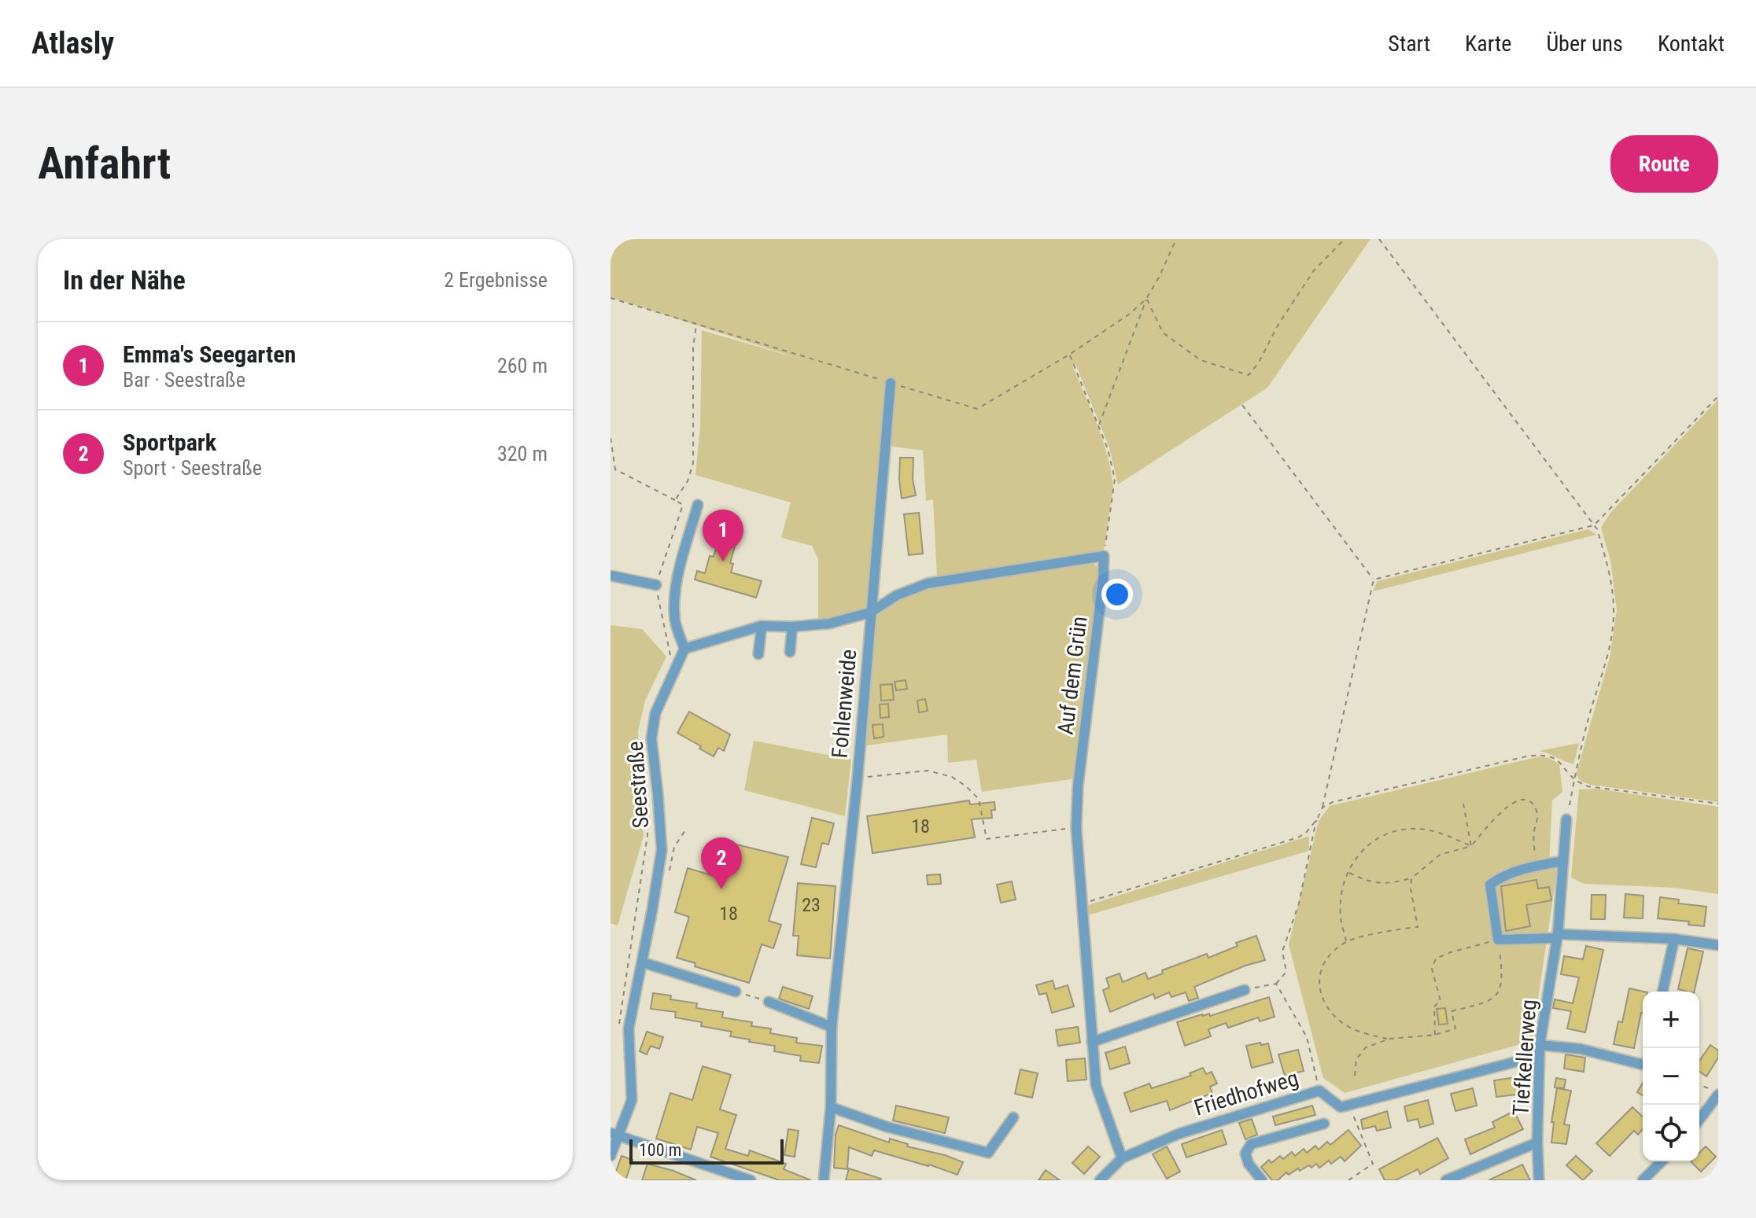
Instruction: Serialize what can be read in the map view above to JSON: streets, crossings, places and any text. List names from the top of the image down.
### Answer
{
  "streets": {
    "street": [
      "Auf dem Grün",
      "Fohlenweide",
      "Seestraße",
      "Tiefkellerweg",
      "Friedhofweg"
    ]
  },
  "crossings": [
    ["Auf dem Grün", "Friedhofweg"]
  ],
  "house_numbers": ["18", "23", "18"],
  "scale_bar": "100 m",
  "page": {
    "header": "Atlasly",
    "nav": [
      "Start",
      "Karte",
      "Über uns",
      "Kontakt"
    ],
    "buttons": "Route",
    "title": "Anfahrt",
    "heading": ["In der Nähe", "2 Ergebnisse"],
    "list": [
      {
        "mark": "1",
        "name": "Emma's Seegarten",
        "note": "Bar · Seestraße",
        "value": "260 m"
      },
      {
        "mark": "2",
        "name": "Sportpark",
        "note": "Sport · Seestraße",
        "value": "320 m"
      }
    ],
    "pins": ["1", "2"],
    "map_buttons": ["+", "−"],
    "scale": "100 m"
  }
}
